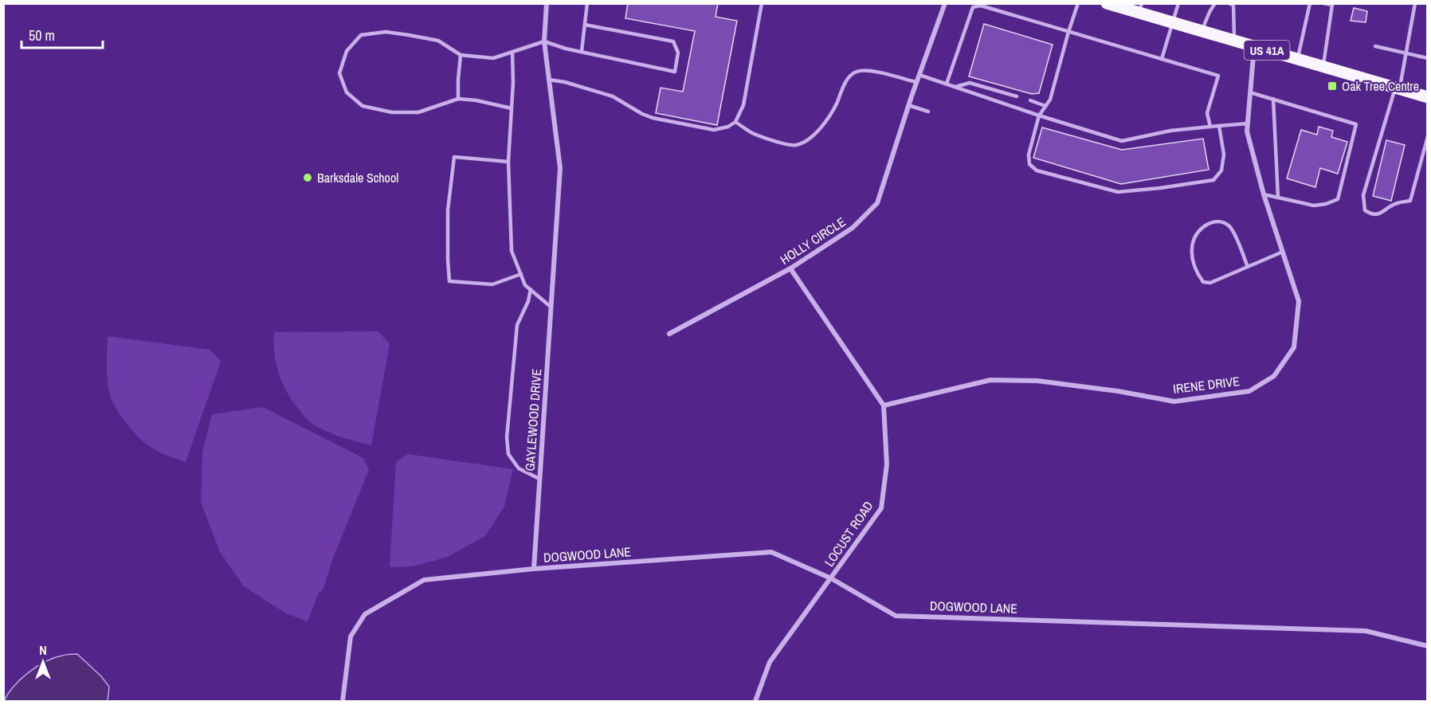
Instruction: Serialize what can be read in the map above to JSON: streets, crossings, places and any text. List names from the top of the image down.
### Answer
{
  "streets": {
    "main road": ["US 41A"],
    "street": [
      "HOLLY CIRCLE",
      "IRENE DRIVE",
      "GAYLEWOOD DRIVE",
      "LOCUST ROAD",
      "DOGWOOD LANE"
    ]
  },
  "crossings": [
    ["US 41A", "IRENE DRIVE"],
    ["IRENE DRIVE", "LOCUST ROAD"],
    ["GAYLEWOOD DRIVE", "DOGWOOD LANE"],
    ["LOCUST ROAD", "DOGWOOD LANE"]
  ],
  "places": {
    "transit": ["Oak Tree Centre"],
    "other": ["Barksdale School"]
  },
  "scale_bar": "50 m",
  "north": "top"
}
